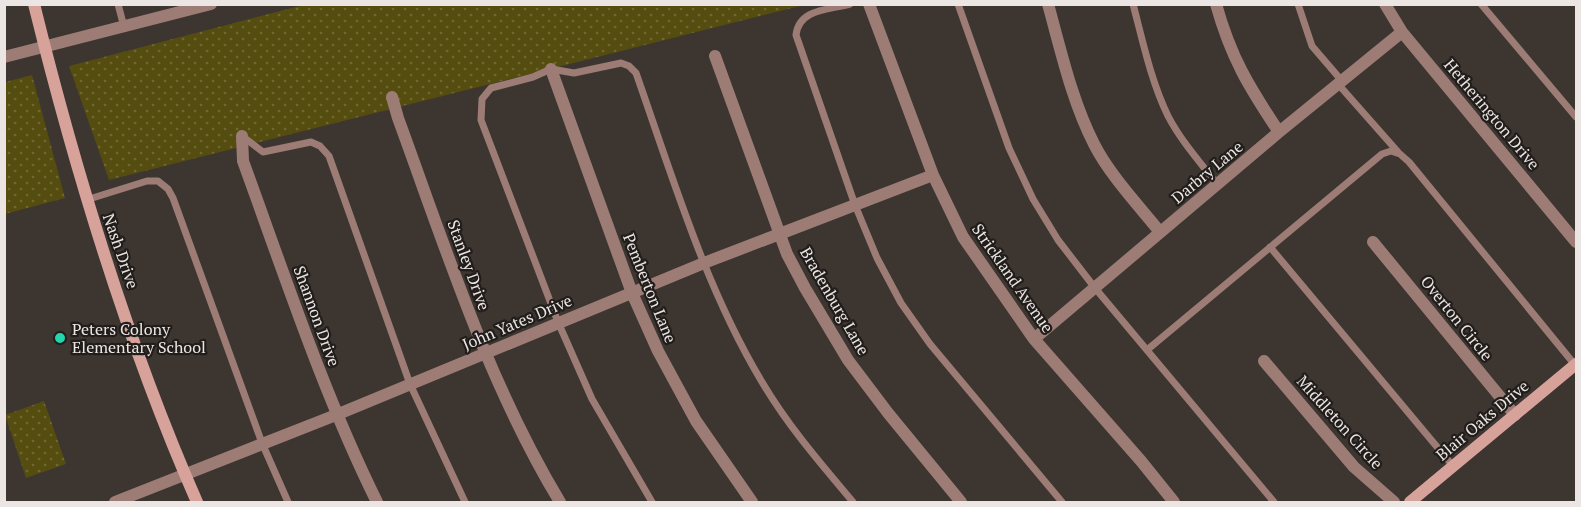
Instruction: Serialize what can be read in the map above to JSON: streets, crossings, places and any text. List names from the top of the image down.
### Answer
{
  "streets": {
    "street": [
      "Hetherington Drive",
      "Darbry Lane",
      "Nash Drive",
      "Stanley Drive",
      "Strickland Avenue",
      "Pemberton Lane",
      "Bradenburg Lane",
      "Shannon Drive",
      "Overton Circle",
      "John Yates Drive",
      "Blair Oaks Drive",
      "Middleton Circle"
    ]
  },
  "crossings": [
    ["Hetherington Drive", "Darbry Lane"],
    ["Darbry Lane", "Strickland Avenue"],
    ["Nash Drive", "John Yates Drive"],
    ["Stanley Drive", "John Yates Drive"],
    ["Strickland Avenue", "John Yates Drive"],
    ["Pemberton Lane", "John Yates Drive"],
    ["Bradenburg Lane", "John Yates Drive"],
    ["Shannon Drive", "John Yates Drive"],
    ["Overton Circle", "Blair Oaks Drive"]
  ],
  "places": ["Peters Colony Elementary School"]
}
